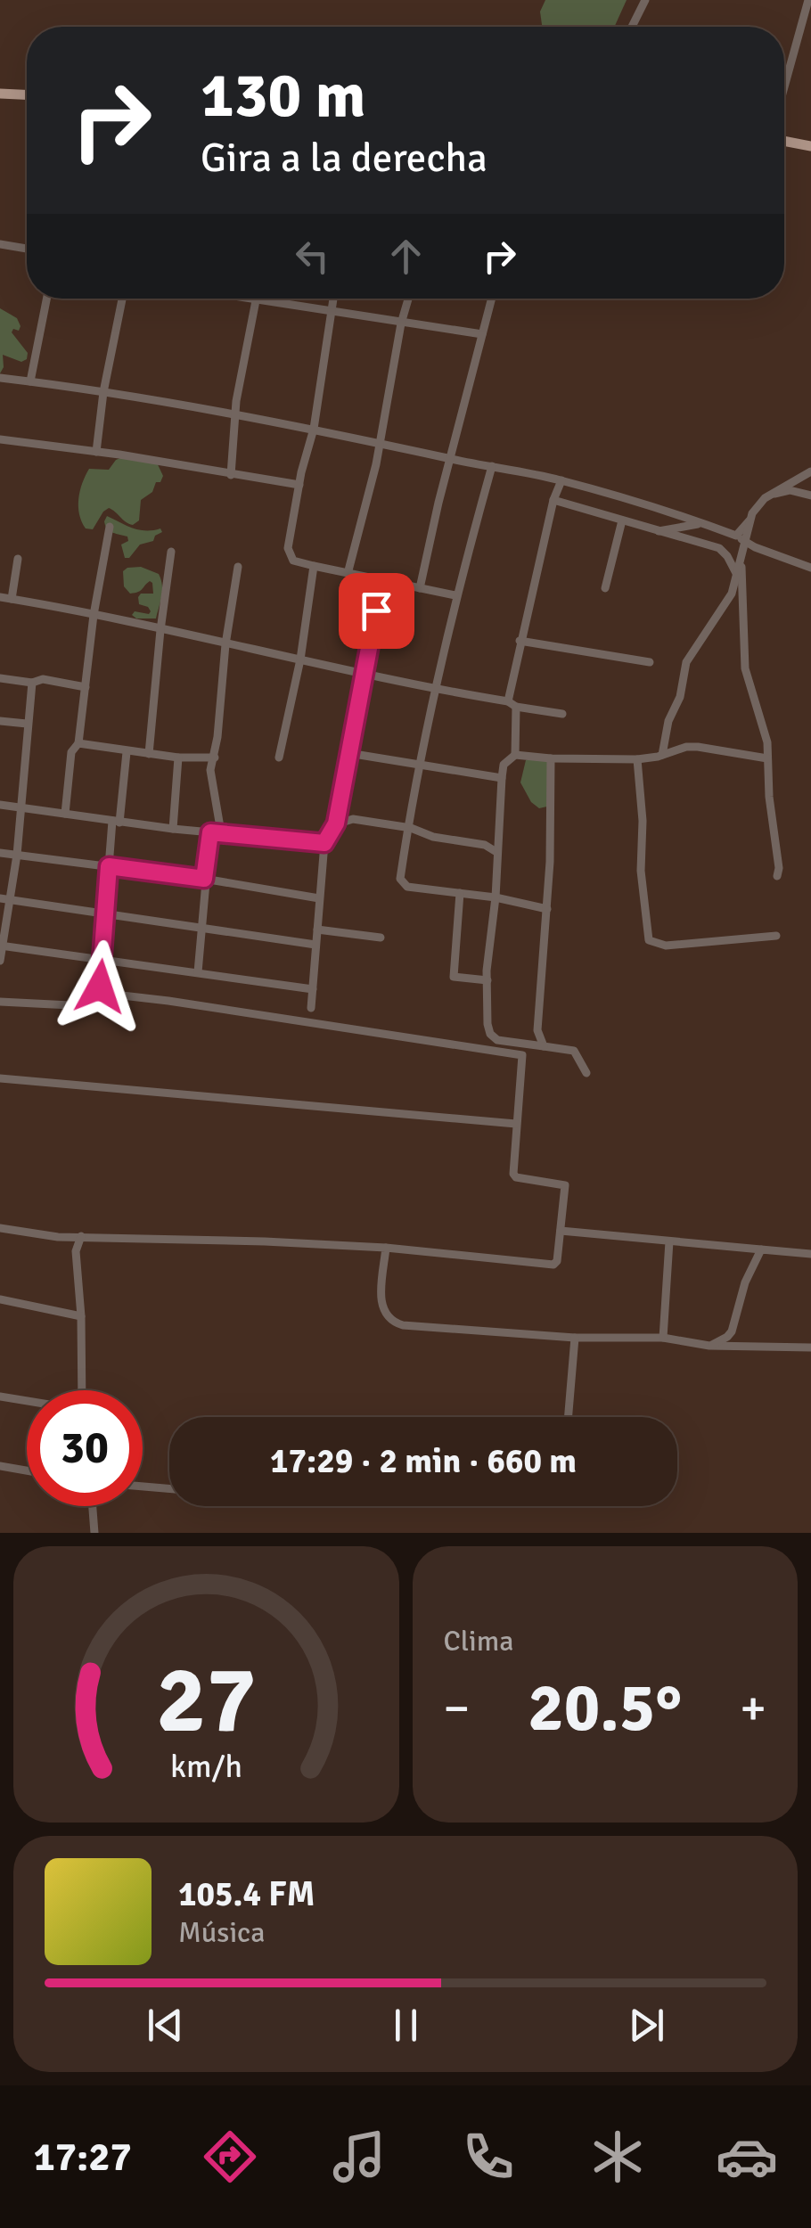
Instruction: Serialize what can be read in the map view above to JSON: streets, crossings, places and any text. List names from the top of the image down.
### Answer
{
  "page": {
    "turn": ["130 m", "Gira a la derecha"],
    "limit": "30",
    "trip": "17:29 · 2 min · 660 m",
    "tile": "Clima",
    "heat": ["−", "20.5°", "+"],
    "song": ["105.4 FM", "Música"],
    "tabs": "17:27",
    "gauge": ["27", "km/h"]
  }
}
